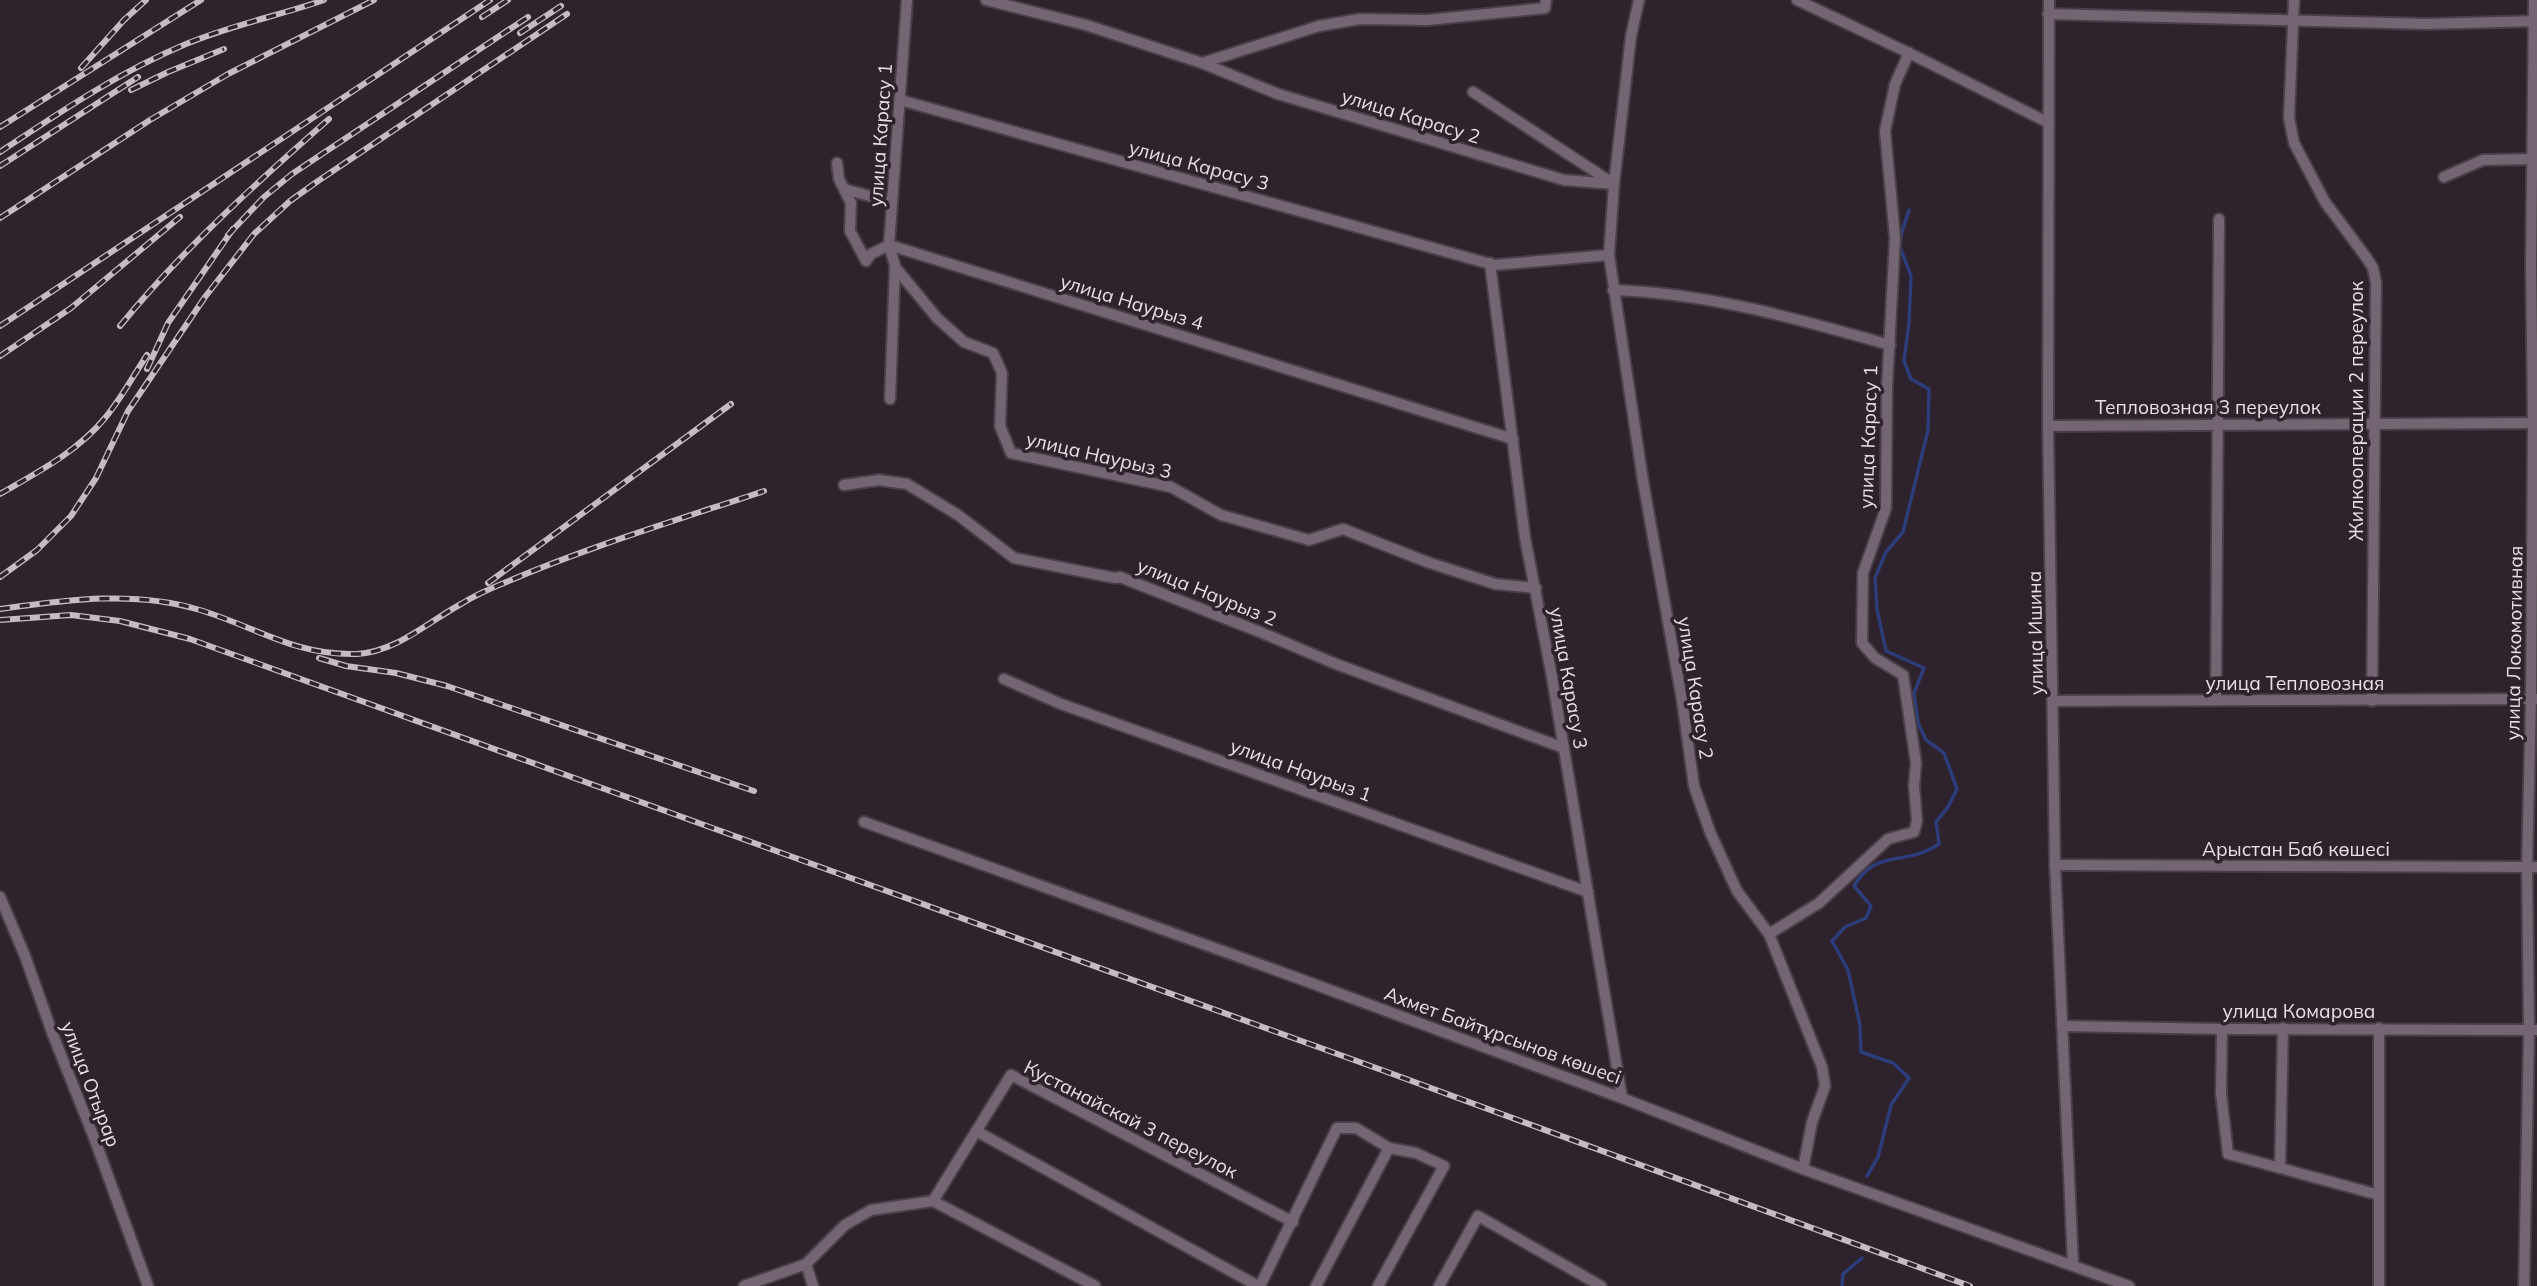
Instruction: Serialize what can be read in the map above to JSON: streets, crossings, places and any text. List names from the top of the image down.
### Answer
{
  "streets": {
    "street": [
      "улица Карасу 2",
      "улица Карасу 1",
      "улица Карасу 3",
      "улица Наурыз 4",
      "Тепловозная 3 переулок",
      "Жилкооперации 2 переулок",
      "улица Наурыз 3",
      "улица Наурыз 2",
      "улица Ишина",
      "улица Локомотивная",
      "улица Тепловозная",
      "улица Наурыз 1",
      "Арыстан Баб көшесі",
      "улица Комарова",
      "Ахмет Байтұрсынов көшесі",
      "улица Отырар",
      "Кустанайскай 3 переулок"
    ]
  },
  "crossings": [
    ["улица Карасу 2", "улица Карасу 1"],
    ["улица Карасу 2", "улица Карасу 3"],
    ["улица Карасу 2", "Ахмет Байтұрсынов көшесі"],
    ["улица Карасу 1", "улица Карасу 3"],
    ["улица Карасу 1", "улица Наурыз 4"],
    ["улица Карасу 3", "улица Наурыз 4"],
    ["улица Карасу 3", "улица Наурыз 3"],
    ["улица Карасу 3", "улица Наурыз 2"],
    ["улица Карасу 3", "улица Наурыз 1"],
    ["улица Карасу 3", "Ахмет Байтұрсынов көшесі"],
    ["Тепловозная 3 переулок", "Жилкооперации 2 переулок"],
    ["Тепловозная 3 переулок", "улица Ишина"],
    ["Тепловозная 3 переулок", "улица Локомотивная"],
    ["Жилкооперации 2 переулок", "улица Тепловозная"],
    ["улица Ишина", "улица Тепловозная"],
    ["улица Ишина", "Арыстан Баб көшесі"],
    ["улица Ишина", "улица Комарова"],
    ["улица Ишина", "Ахмет Байтұрсынов көшесі"],
    ["улица Локомотивная", "улица Тепловозная"],
    ["улица Локомотивная", "Арыстан Баб көшесі"],
    ["улица Локомотивная", "улица Комарова"]
  ]
}
